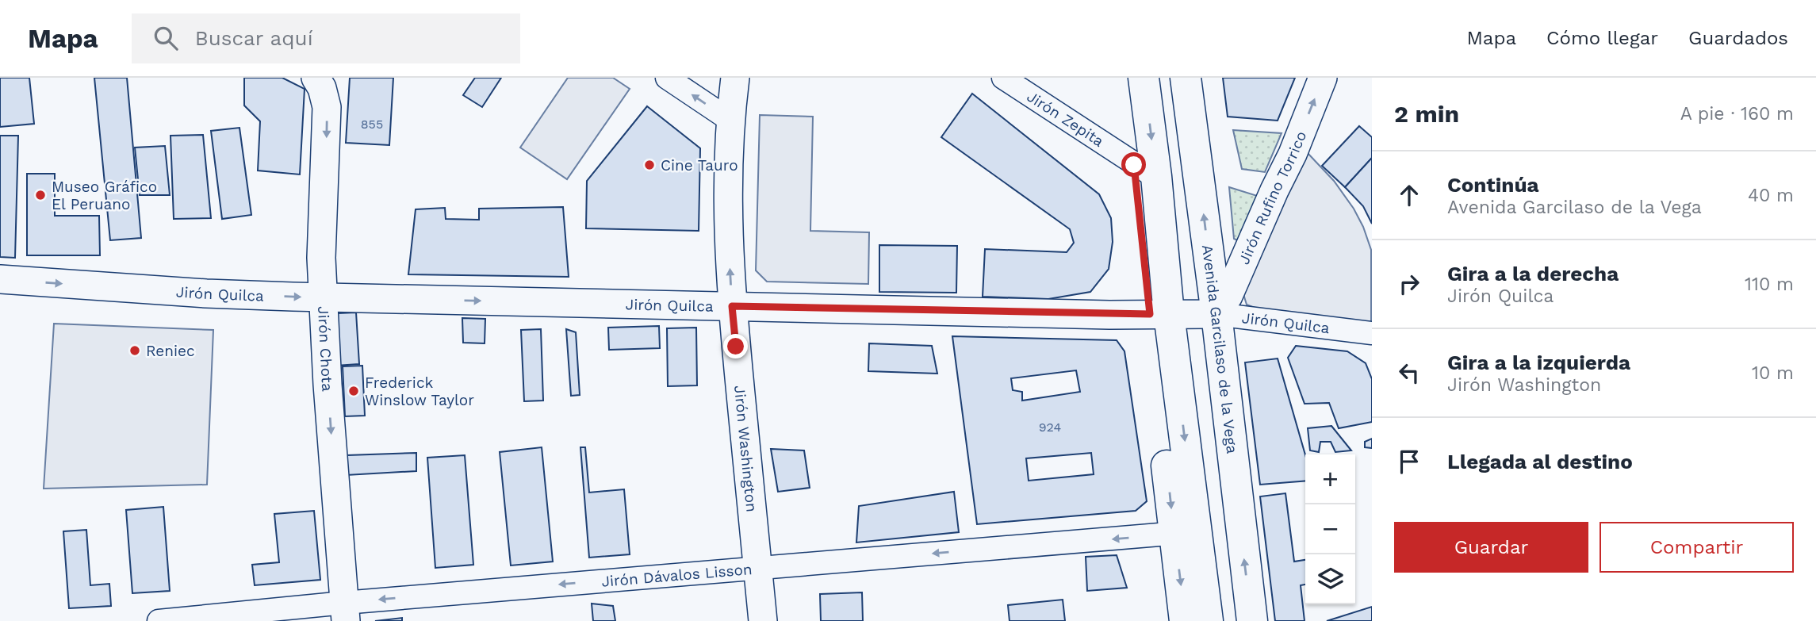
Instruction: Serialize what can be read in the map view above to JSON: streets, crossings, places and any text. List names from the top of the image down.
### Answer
{
  "streets": {
    "main road": ["Avenida Garcilaso de la Vega"],
    "street": [
      "Jirón Zepita",
      "Jirón Rufino Torrico",
      "Jirón Quilca",
      "Jirón Chota",
      "Jirón Washington",
      "Jirón Dávalos Lisson"
    ]
  },
  "crossings": [
    ["Jirón Rufino Torrico", "Jirón Quilca"],
    ["Jirón Rufino Torrico", "Avenida Garcilaso de la Vega"],
    ["Jirón Quilca", "Jirón Chota"],
    ["Jirón Quilca", "Avenida Garcilaso de la Vega"],
    ["Jirón Quilca", "Jirón Washington"],
    ["Jirón Chota", "Jirón Dávalos Lisson"],
    ["Jirón Washington", "Jirón Dávalos Lisson"]
  ],
  "one_way": [
    "Jirón Rufino Torrico",
    "Jirón Quilca",
    "Jirón Chota",
    "Jirón Dávalos Lisson"
  ],
  "places": [
    "Cine Tauro",
    "Museo Gráfico El Peruano",
    "Reniec",
    "Frederick Winslow Taylor"
  ],
  "house_numbers": ["855", "924"],
  "page": {
    "header": "Mapa",
    "search": "Buscar aquí",
    "nav": ["Mapa", "Cómo llegar", "Guardados"],
    "heading": ["2 min", "A pie · 160 m"],
    "list": [
      ["Continúa", "Avenida Garcilaso de la Vega", "40 m"],
      ["Gira a la derecha", "Jirón Quilca", "110 m"],
      ["Gira a la izquierda", "Jirón Washington", "10 m"],
      "Llegada al destino"
    ],
    "map_buttons": ["+", "−"],
    "buttons": ["Guardar", "Compartir"]
  }
}
